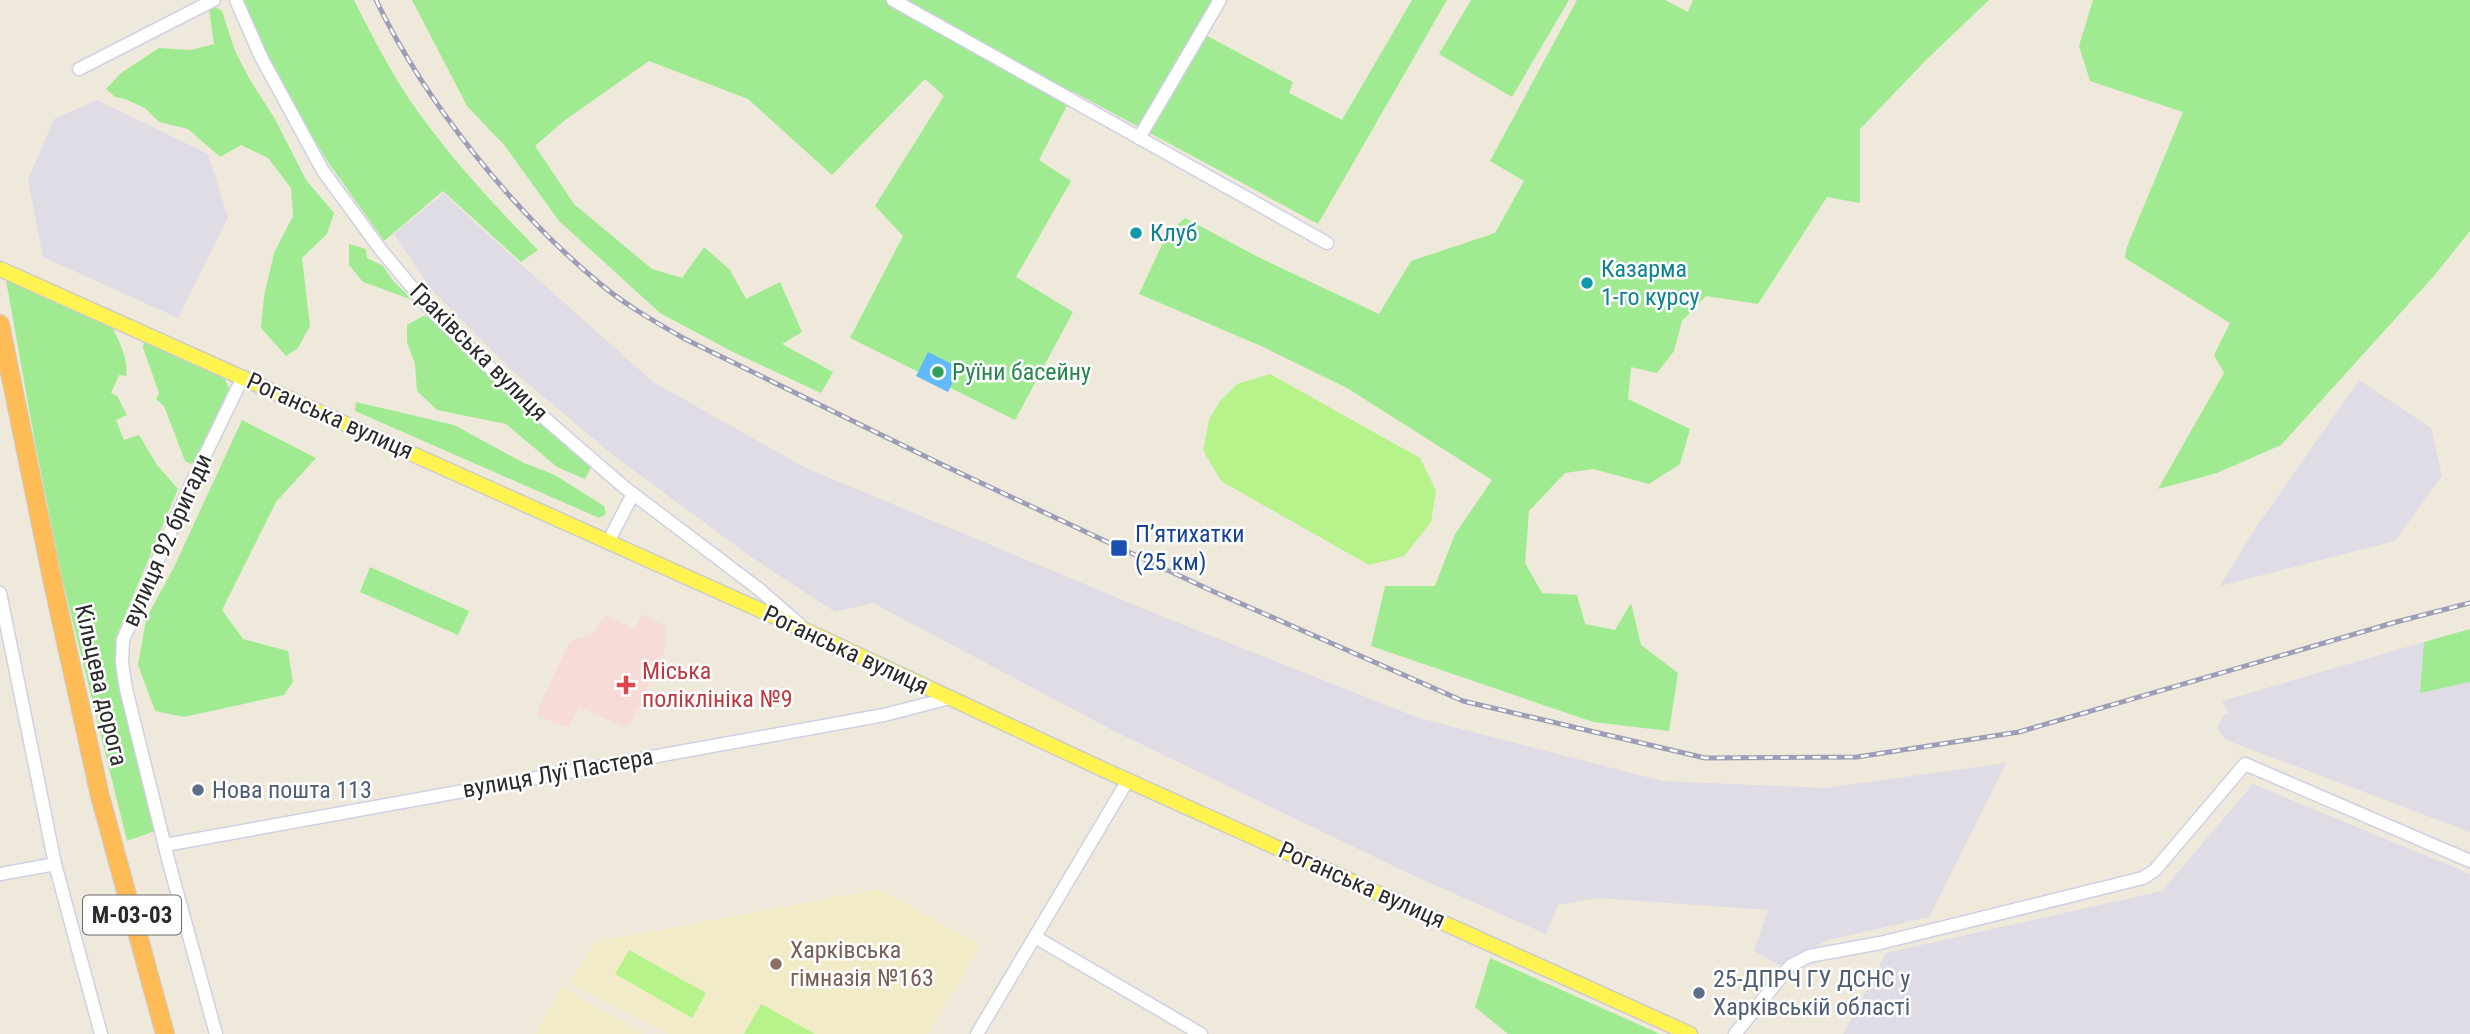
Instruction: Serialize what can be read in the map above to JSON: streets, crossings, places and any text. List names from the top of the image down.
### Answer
{
  "streets": {
    "highway": ["Кільцева дорога", "М-03-03"],
    "main road": ["Роганська вулиця"],
    "street": ["Граківська вулиця", "вулиця 92 бригади", "вулиця Луї Пастера"]
  },
  "crossings": [
    ["Граківська вулиця", "Роганська вулиця"],
    ["Роганська вулиця", "вулиця 92 бригади"],
    ["Роганська вулиця", "вулиця Луї Пастера"],
    ["вулиця 92 бригади", "вулиця Луї Пастера"]
  ],
  "places": {
    "other": [
      "Клуб",
      "Казарма 1-го курсу",
      "Руїни басейну",
      "Нова пошта 113",
      "Харківська гімназія №163",
      "25-ДПРЧ ГУ ДСНС у Харківській області"
    ],
    "transit": ["Пʼятихатки (25 км)"],
    "health": ["Міська поліклініка №9"]
  }
}
